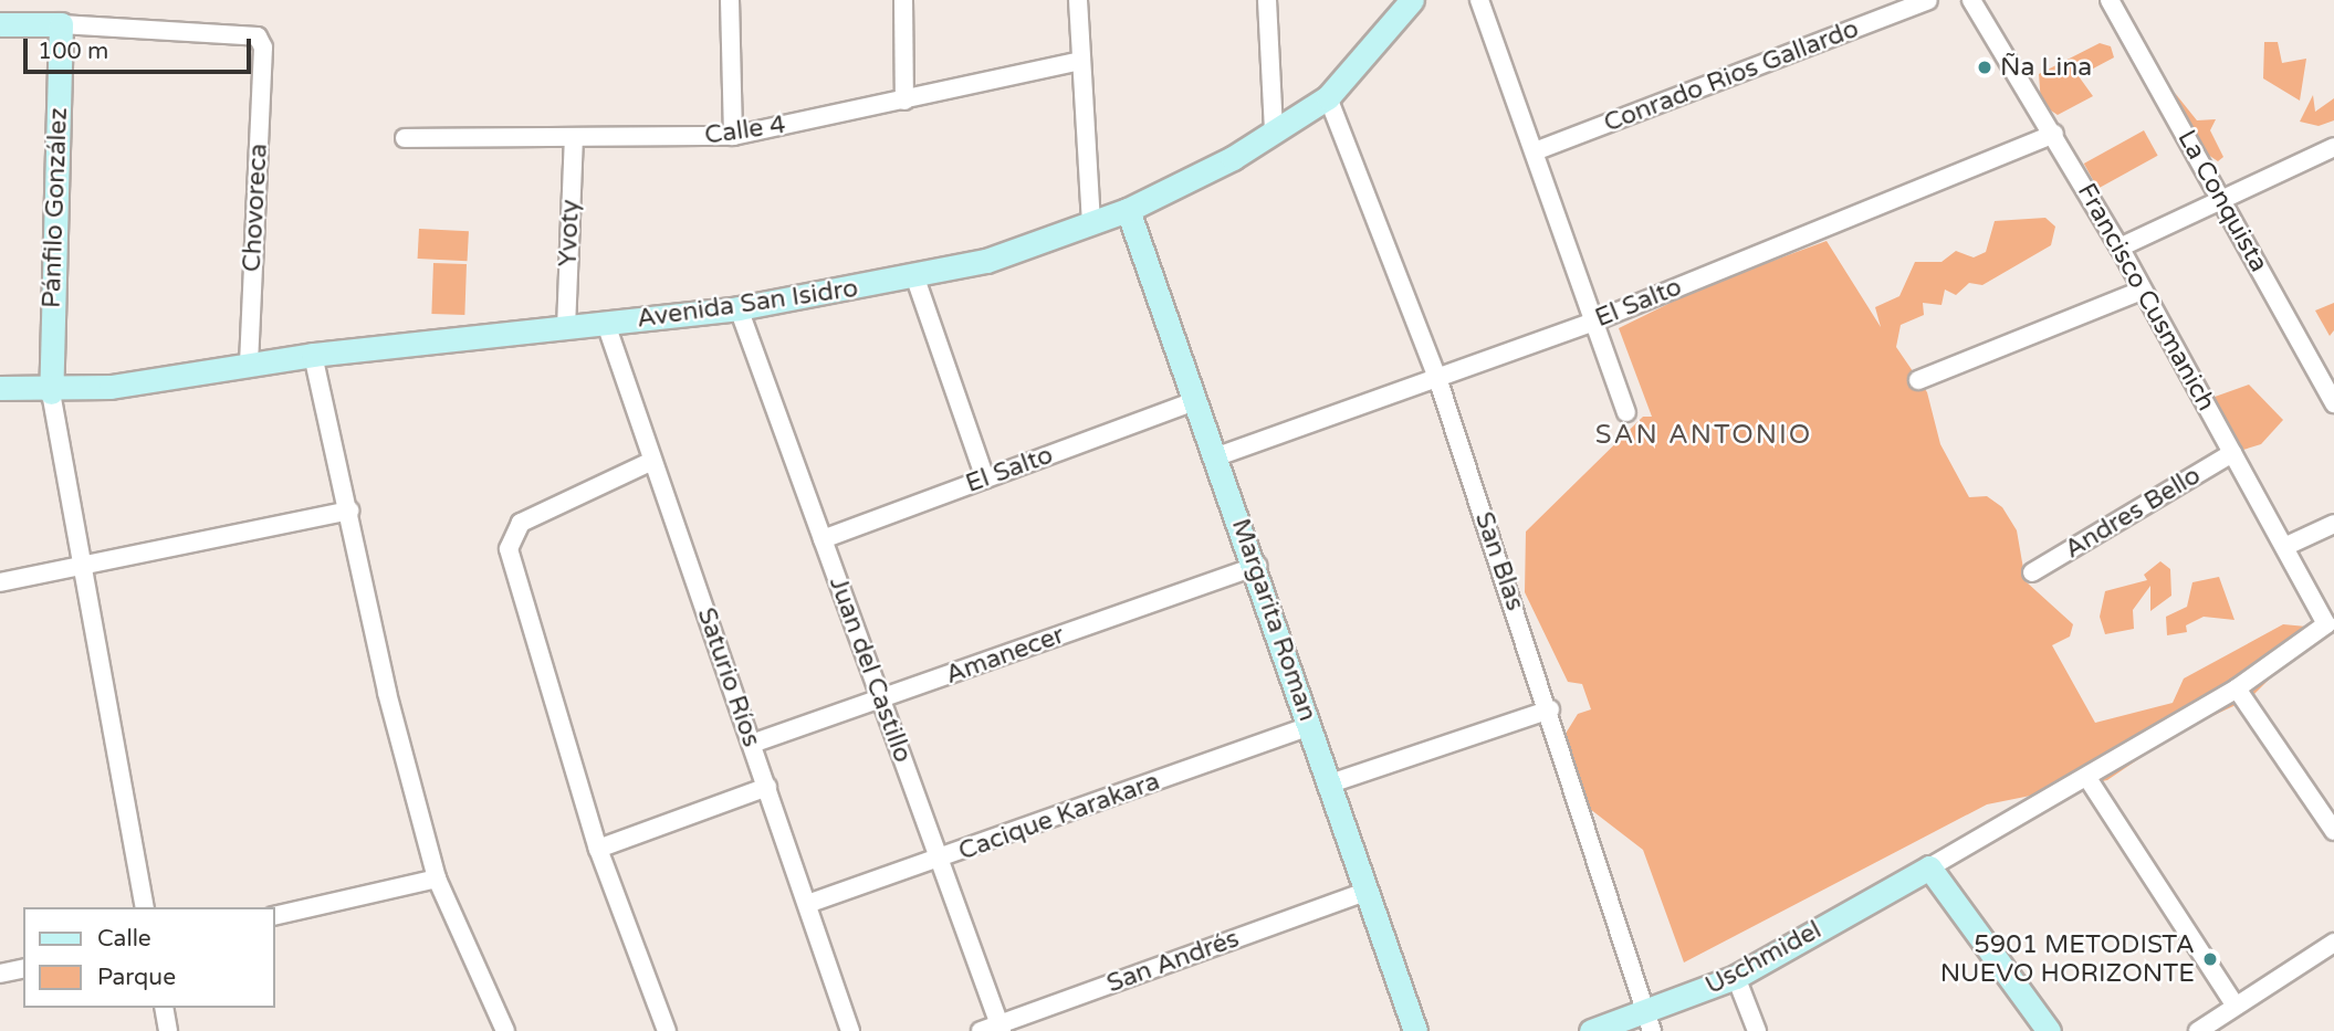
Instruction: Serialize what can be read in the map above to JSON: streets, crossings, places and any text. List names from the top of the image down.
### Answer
{
  "streets": {
    "street": [
      "Conrado Rios Gallardo",
      "Calle 4",
      "La Conquista",
      "Pánfilo González",
      "Chovoreca",
      "Yvoty",
      "Francisco Cusmanich",
      "El Salto",
      "Avenida San Isidro",
      "Andres Bello",
      "San Blas",
      "Margarita Roman",
      "Amanecer",
      "Juan del Castillo",
      "Saturio Ríos",
      "Cacique Karakara",
      "Uschmidel",
      "San Andrés"
    ]
  },
  "crossings": [
    ["Calle 4", "Yvoty"],
    ["Pánfilo González", "Chovoreca"],
    ["Pánfilo González", "Avenida San Isidro"],
    ["Chovoreca", "Avenida San Isidro"],
    ["Yvoty", "Avenida San Isidro"],
    ["Francisco Cusmanich", "El Salto"],
    ["Francisco Cusmanich", "Andres Bello"],
    ["Francisco Cusmanich", "Uschmidel"],
    ["El Salto", "San Blas"],
    ["El Salto", "Margarita Roman"],
    ["El Salto", "Juan del Castillo"],
    ["Avenida San Isidro", "San Blas"],
    ["Avenida San Isidro", "Margarita Roman"],
    ["Avenida San Isidro", "Juan del Castillo"],
    ["Avenida San Isidro", "Saturio Ríos"],
    ["San Blas", "Uschmidel"],
    ["Margarita Roman", "Amanecer"],
    ["Margarita Roman", "Cacique Karakara"],
    ["Margarita Roman", "San Andrés"],
    ["Amanecer", "Juan del Castillo"],
    ["Amanecer", "Saturio Ríos"],
    ["Juan del Castillo", "Cacique Karakara"],
    ["Juan del Castillo", "San Andrés"],
    ["Saturio Ríos", "Cacique Karakara"]
  ],
  "districts": ["SAN ANTONIO"],
  "places": ["Ña Lina", "5901 METODISTA NUEVO HORIZONTE"],
  "legend": ["Calle", "Parque"],
  "scale_bar": "100 m"
}
